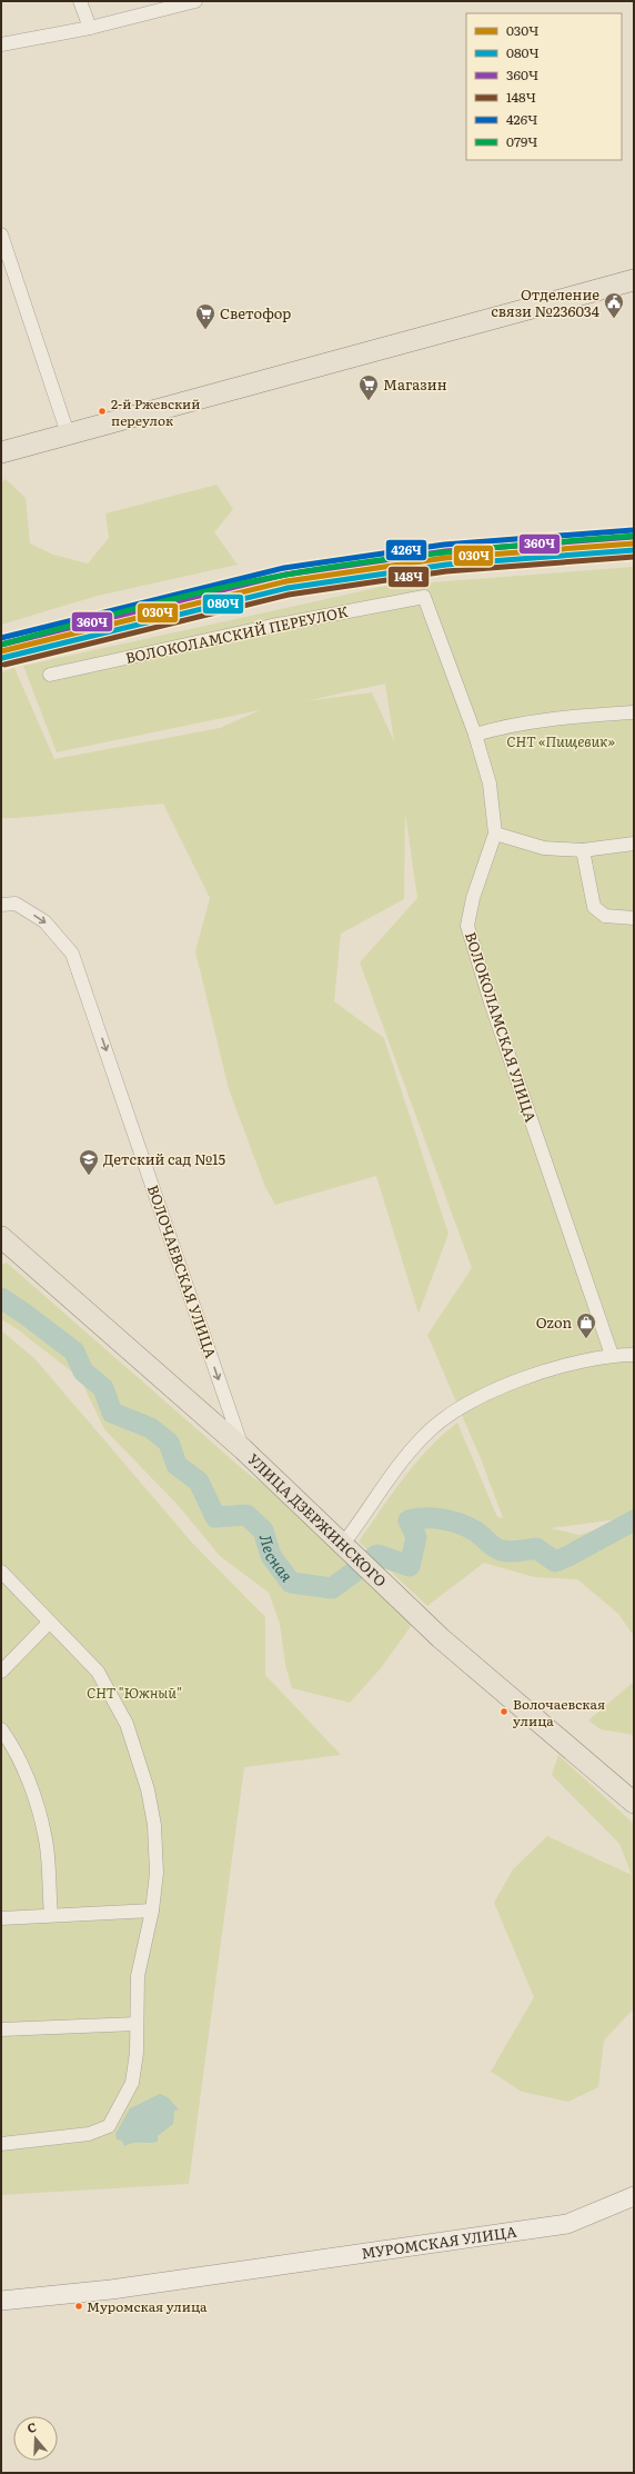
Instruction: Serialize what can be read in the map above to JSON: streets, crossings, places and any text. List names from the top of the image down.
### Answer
{
  "streets": {
    "main road": ["УЛИЦА ДЗЕРЖИНСКОГО", "МУРОМСКАЯ УЛИЦА"],
    "street": ["ВОЛОКОЛАМСКИЙ ПЕРЕУЛОК", "ВОЛОКОЛАМСКАЯ УЛИЦА", "ВОЛОЧАЕВСКАЯ УЛИЦА"]
  },
  "crossings": [
    ["ВОЛОКОЛАМСКИЙ ПЕРЕУЛОК", "ВОЛОКОЛАМСКАЯ УЛИЦА"],
    ["ВОЛОЧАЕВСКАЯ УЛИЦА", "УЛИЦА ДЗЕРЖИНСКОГО"]
  ],
  "one_way": ["ВОЛОЧАЕВСКАЯ УЛИЦА"],
  "water": ["Лесная"],
  "parks": ["СНТ «Пищевик»", "СНТ \"Южный\""],
  "places": {
    "public building": ["Отделение связи №236034"],
    "supermarket": ["Светофор", "Магазин"],
    "other": ["2-й Ржевский переулок", "Волочаевская улица", "Муромская улица"],
    "school or university": ["Детский сад №15"],
    "shop": ["Ozon"]
  },
  "lines": [
    "transit line 426Ч",
    "transit line 079Ч",
    "transit line 360Ч",
    "transit line 030Ч",
    "transit line 080Ч",
    "transit line 148Ч"
  ],
  "legend": [
    "030Ч",
    "080Ч",
    "360Ч",
    "148Ч",
    "426Ч",
    "079Ч"
  ],
  "north": "top"
}
